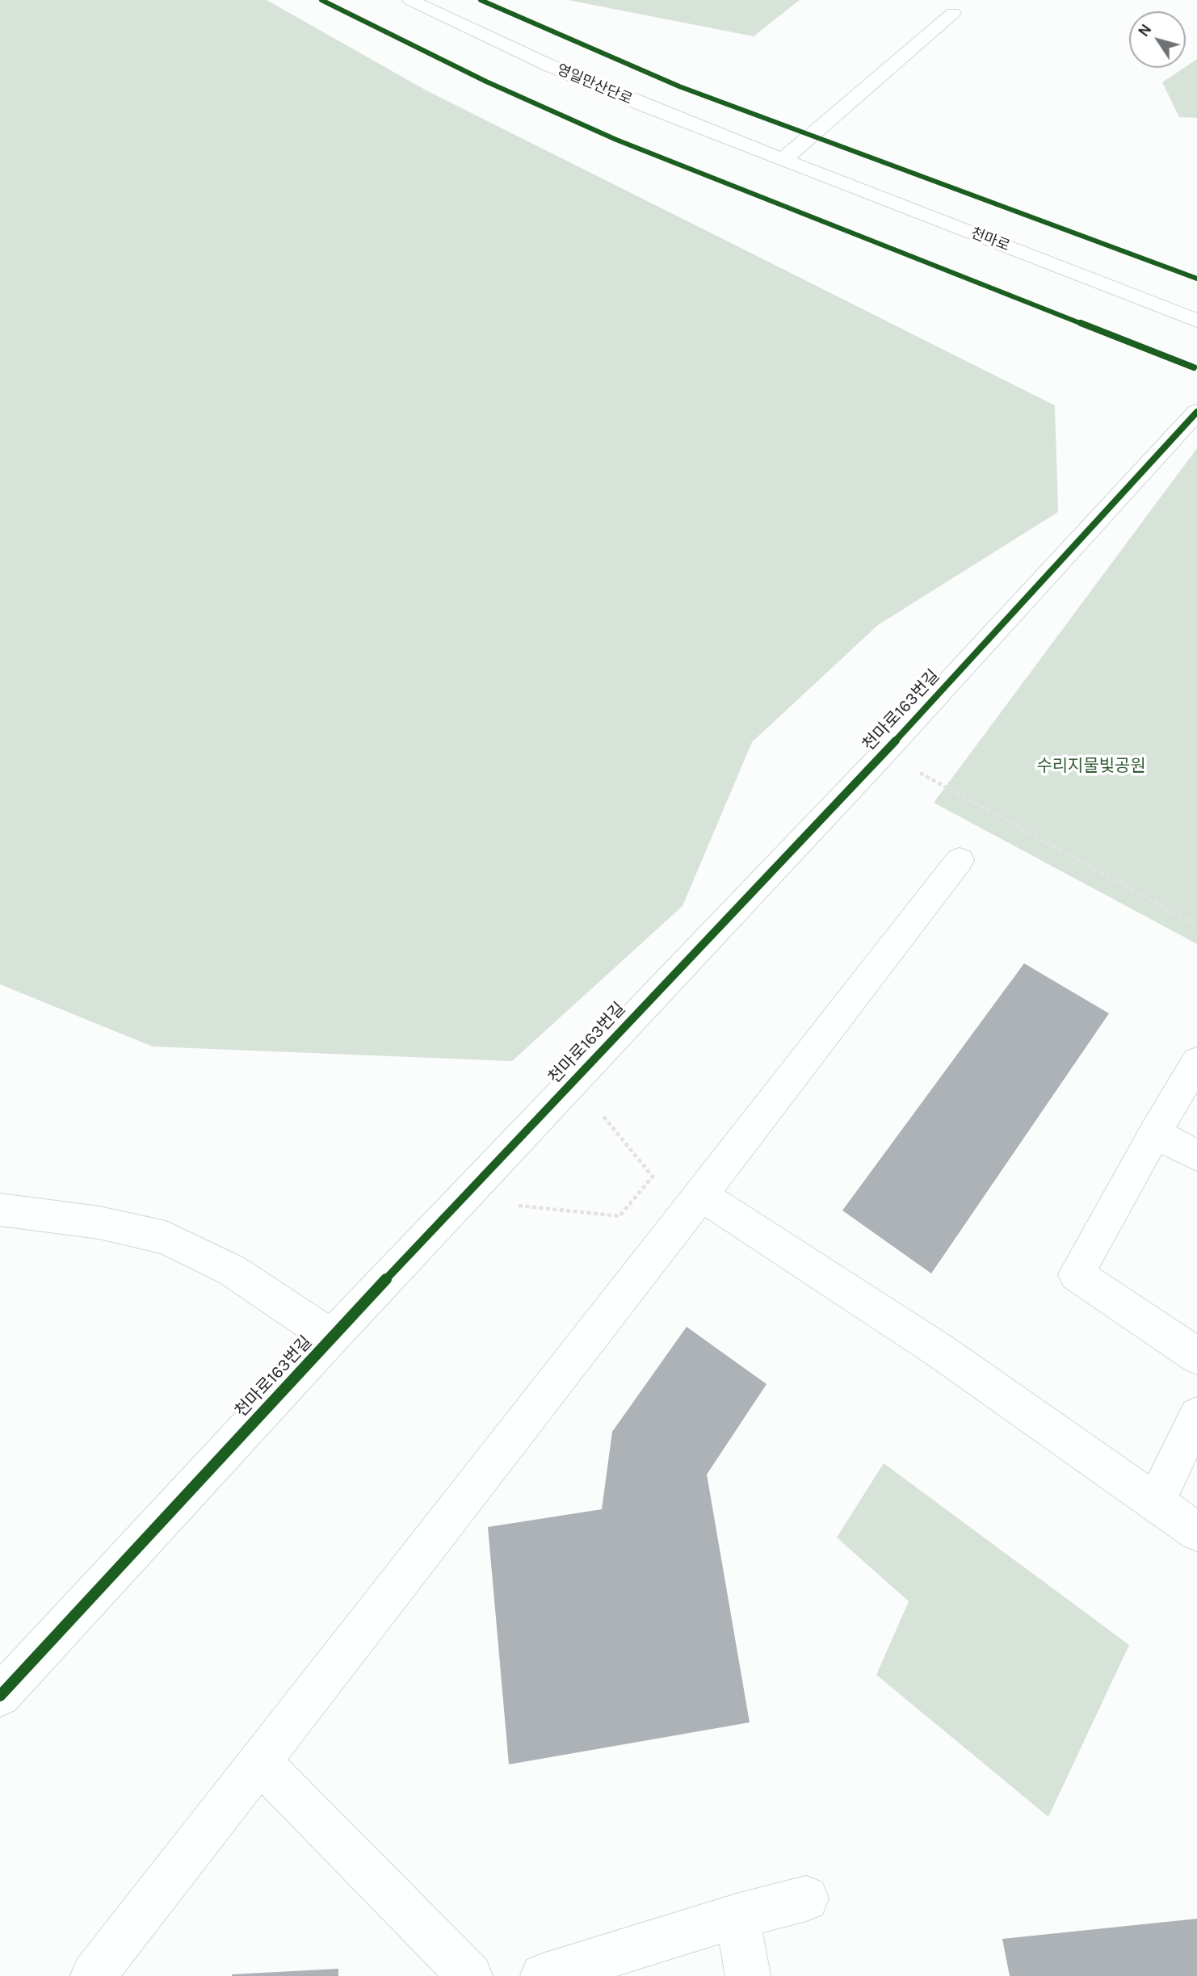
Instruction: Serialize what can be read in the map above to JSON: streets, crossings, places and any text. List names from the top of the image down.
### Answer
{
  "streets": {
    "street": ["영일만산단로", "천마로", "천마로163번길"]
  },
  "crossings": [
    ["영일만산단로", "천마로"]
  ],
  "parks": ["수리지물빛공원"],
  "north": "top left"
}
